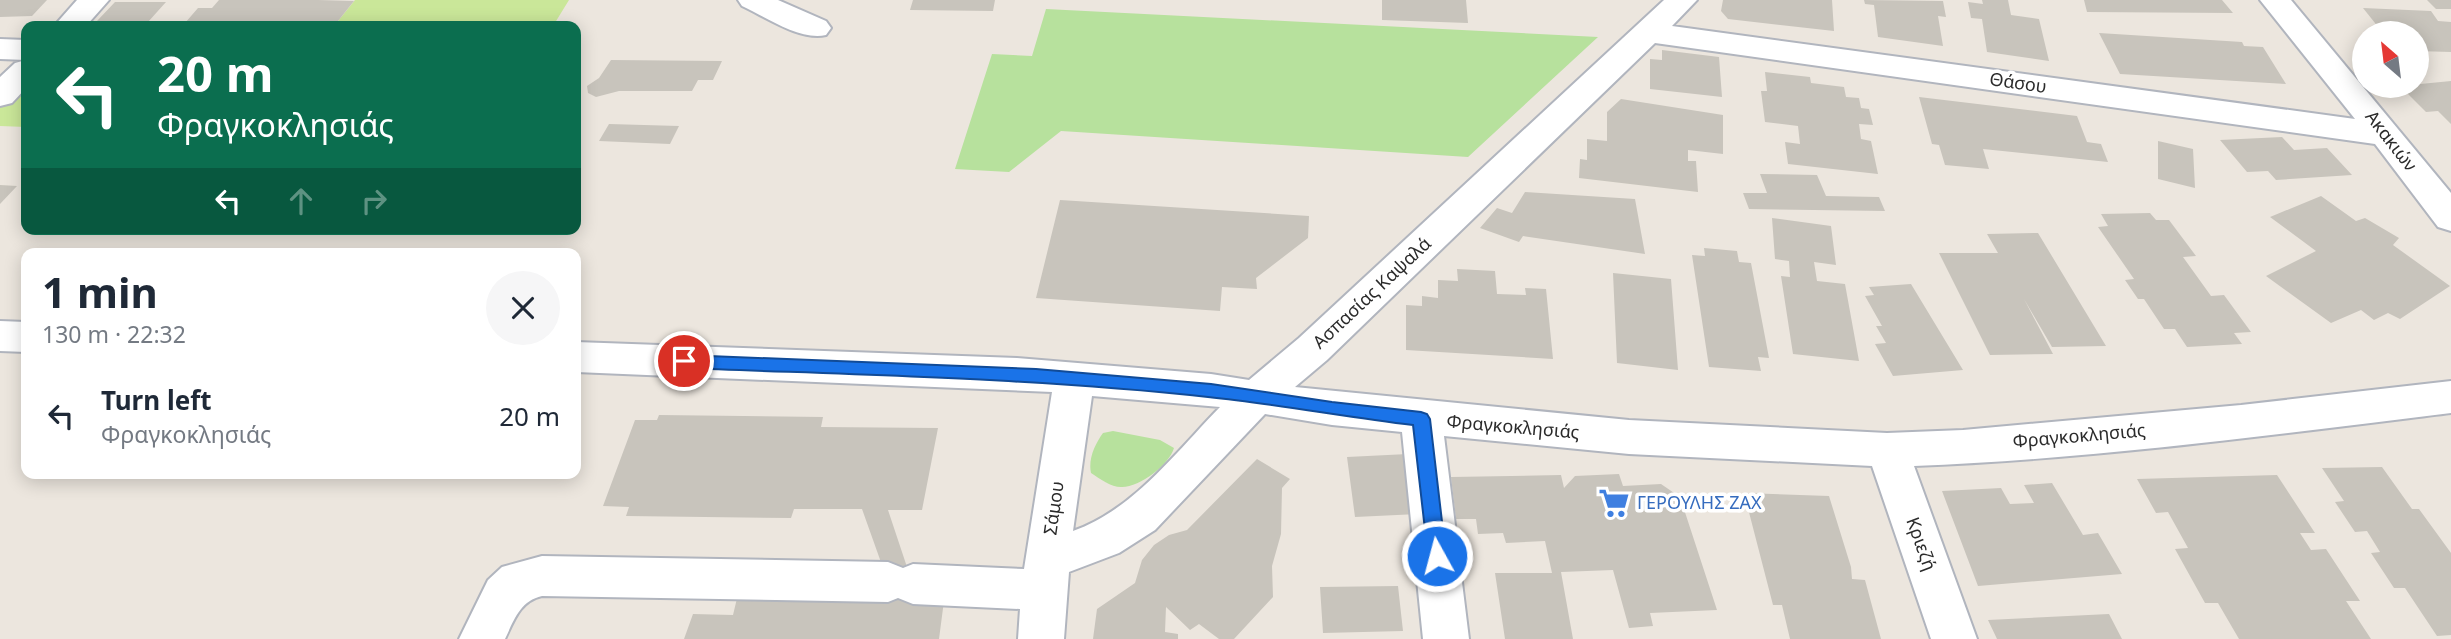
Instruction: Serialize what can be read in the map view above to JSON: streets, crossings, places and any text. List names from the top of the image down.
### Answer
{
  "streets": {
    "street": [
      "Θάσου",
      "Ακακιών",
      "Ασπασίας Καψαλά",
      "Φραγκοκλησιάς",
      "Σάμου",
      "Κριεζή"
    ]
  },
  "crossings": [
    ["Θάσου", "Ακακιών"],
    ["Θάσου", "Ασπασίας Καψαλά"],
    ["Ασπασίας Καψαλά", "Φραγκοκλησιάς"],
    ["Ασπασίας Καψαλά", "Σάμου"],
    ["Φραγκοκλησιάς", "Σάμου"],
    ["Φραγκοκλησιάς", "Κριεζή"]
  ],
  "places": {
    "supermarket": ["ΓΕΡΟΥΛΗΣ ΖΑΧ"]
  },
  "north": "top left",
  "page": {
    "turn": ["20 m", "Φραγκοκλησιάς"],
    "heading": ["1 min", "130 m · 22:32"],
    "list": [
      {
        "name": "Turn left",
        "note": "Φραγκοκλησιάς",
        "value": "20 m"
      }
    ]
  }
}
